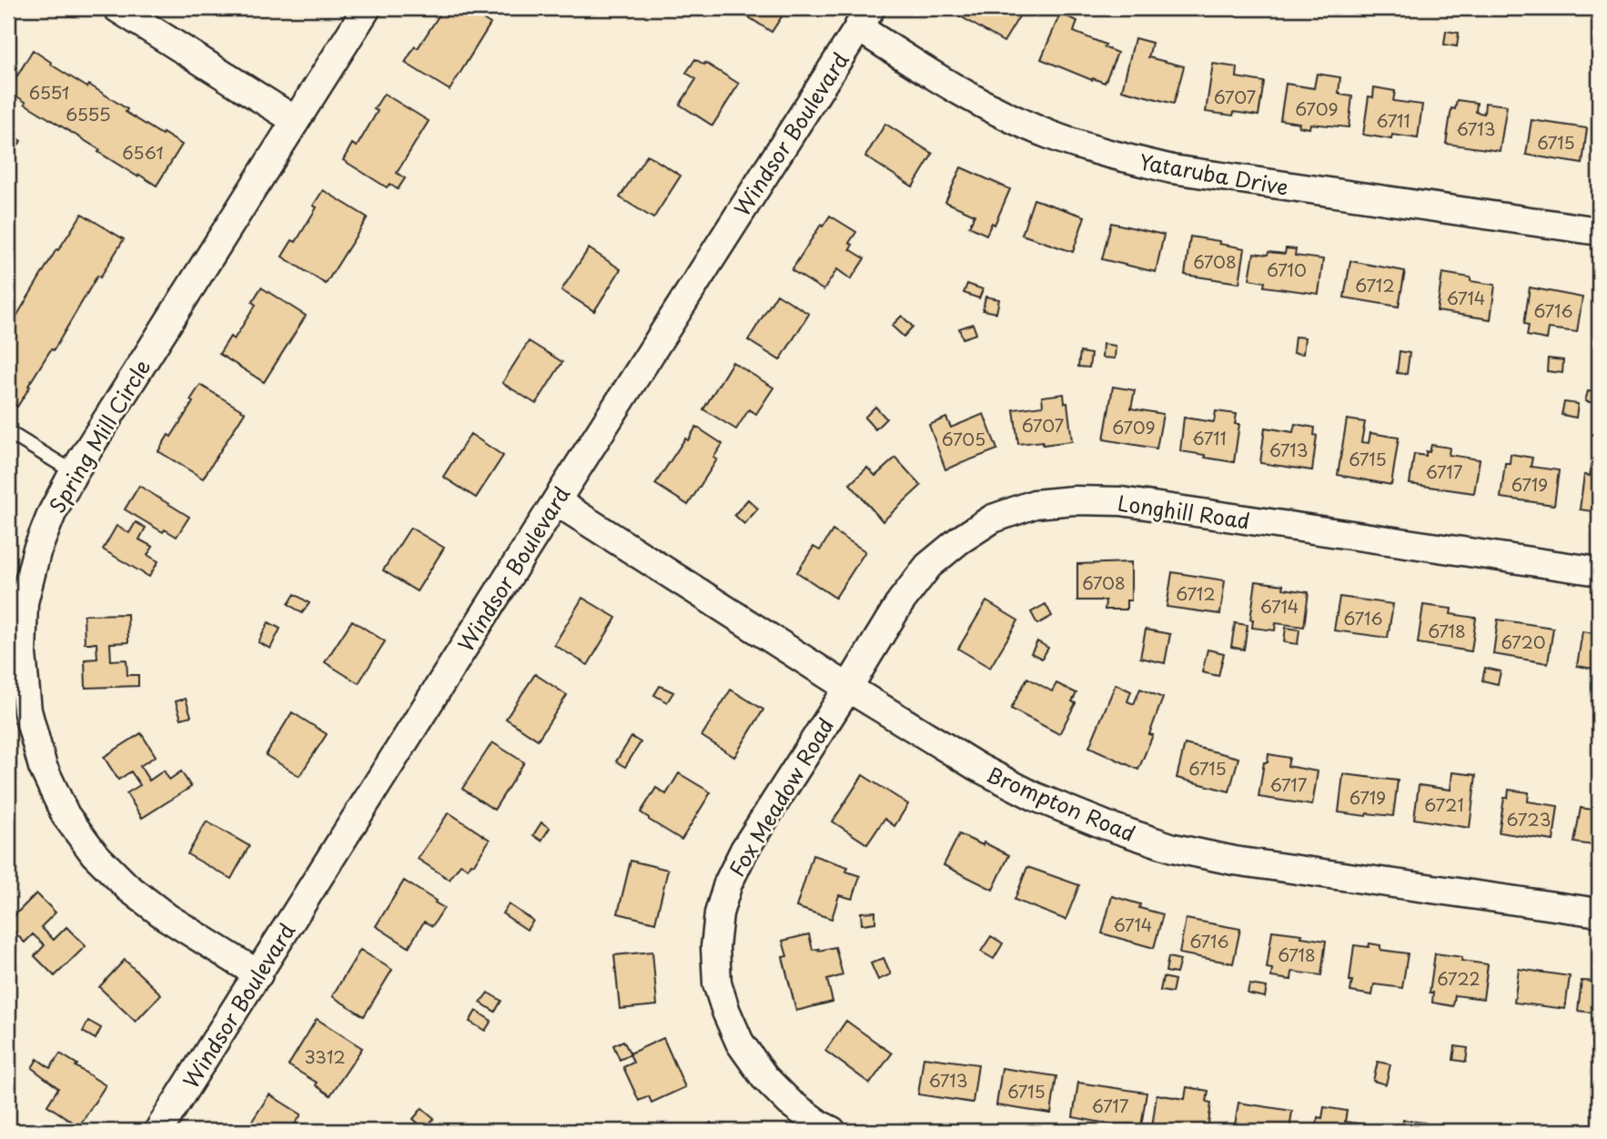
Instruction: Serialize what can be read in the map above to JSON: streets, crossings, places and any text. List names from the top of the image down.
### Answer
{
  "streets": {
    "street": [
      "Windsor Boulevard",
      "Yataruba Drive",
      "Spring Mill Circle",
      "Longhill Road",
      "Fox Meadow Road",
      "Brompton Road"
    ]
  },
  "crossings": [
    ["Windsor Boulevard", "Yataruba Drive"],
    ["Windsor Boulevard", "Spring Mill Circle"],
    ["Windsor Boulevard", "Brompton Road"],
    ["Longhill Road", "Fox Meadow Road"],
    ["Longhill Road", "Brompton Road"],
    ["Fox Meadow Road", "Brompton Road"]
  ],
  "house_numbers": [
    "6551",
    "6707",
    "6709",
    "6555",
    "6711",
    "6713",
    "6715",
    "6561",
    "6708",
    "6710",
    "6712",
    "6714",
    "6716",
    "6707",
    "6709",
    "6711",
    "6705",
    "6713",
    "6715",
    "6717",
    "6719",
    "6708",
    "6712",
    "6714",
    "6716",
    "6718",
    "6720",
    "6715",
    "6717",
    "6719",
    "6721",
    "6723",
    "6714",
    "6716",
    "6718",
    "6722",
    "3312",
    "6713",
    "6715",
    "6717"
  ]
}
